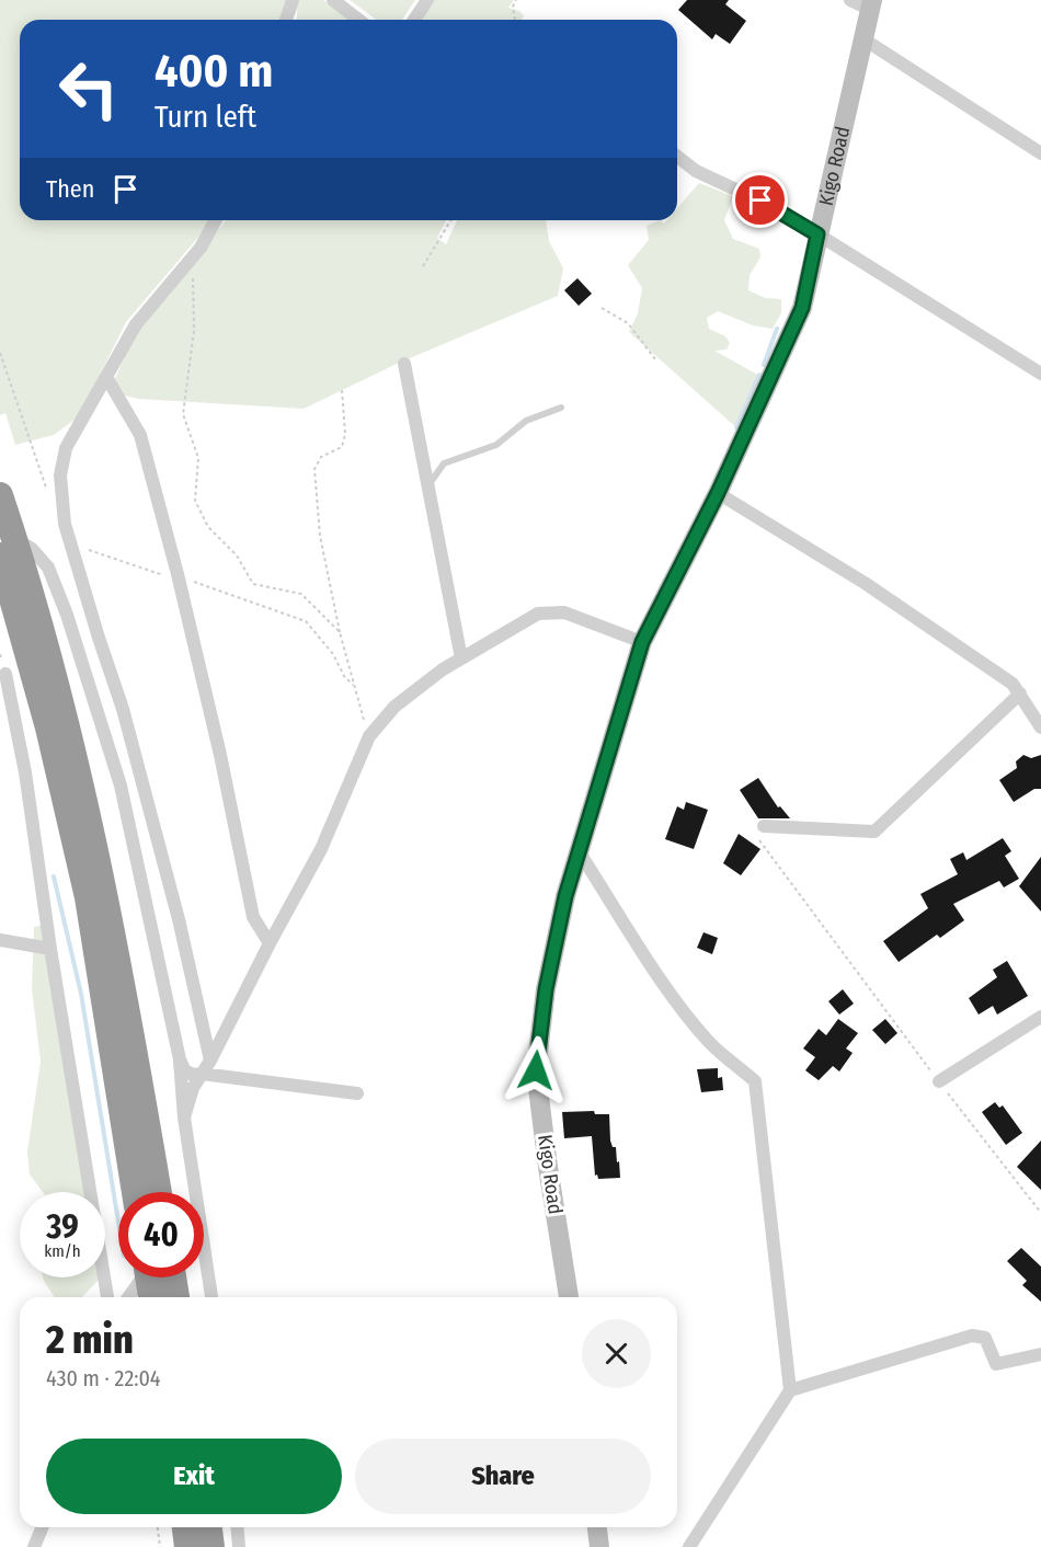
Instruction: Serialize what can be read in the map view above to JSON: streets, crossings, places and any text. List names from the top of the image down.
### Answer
{
  "streets": {
    "street": ["Kigo Road"]
  },
  "page": {
    "turn": ["400 m", "Turn left"],
    "then": "Then",
    "speed": "39 km/h",
    "limit": "40",
    "heading": ["2 min", "430 m · 22:04"],
    "buttons": ["Exit", "Share"]
  }
}
